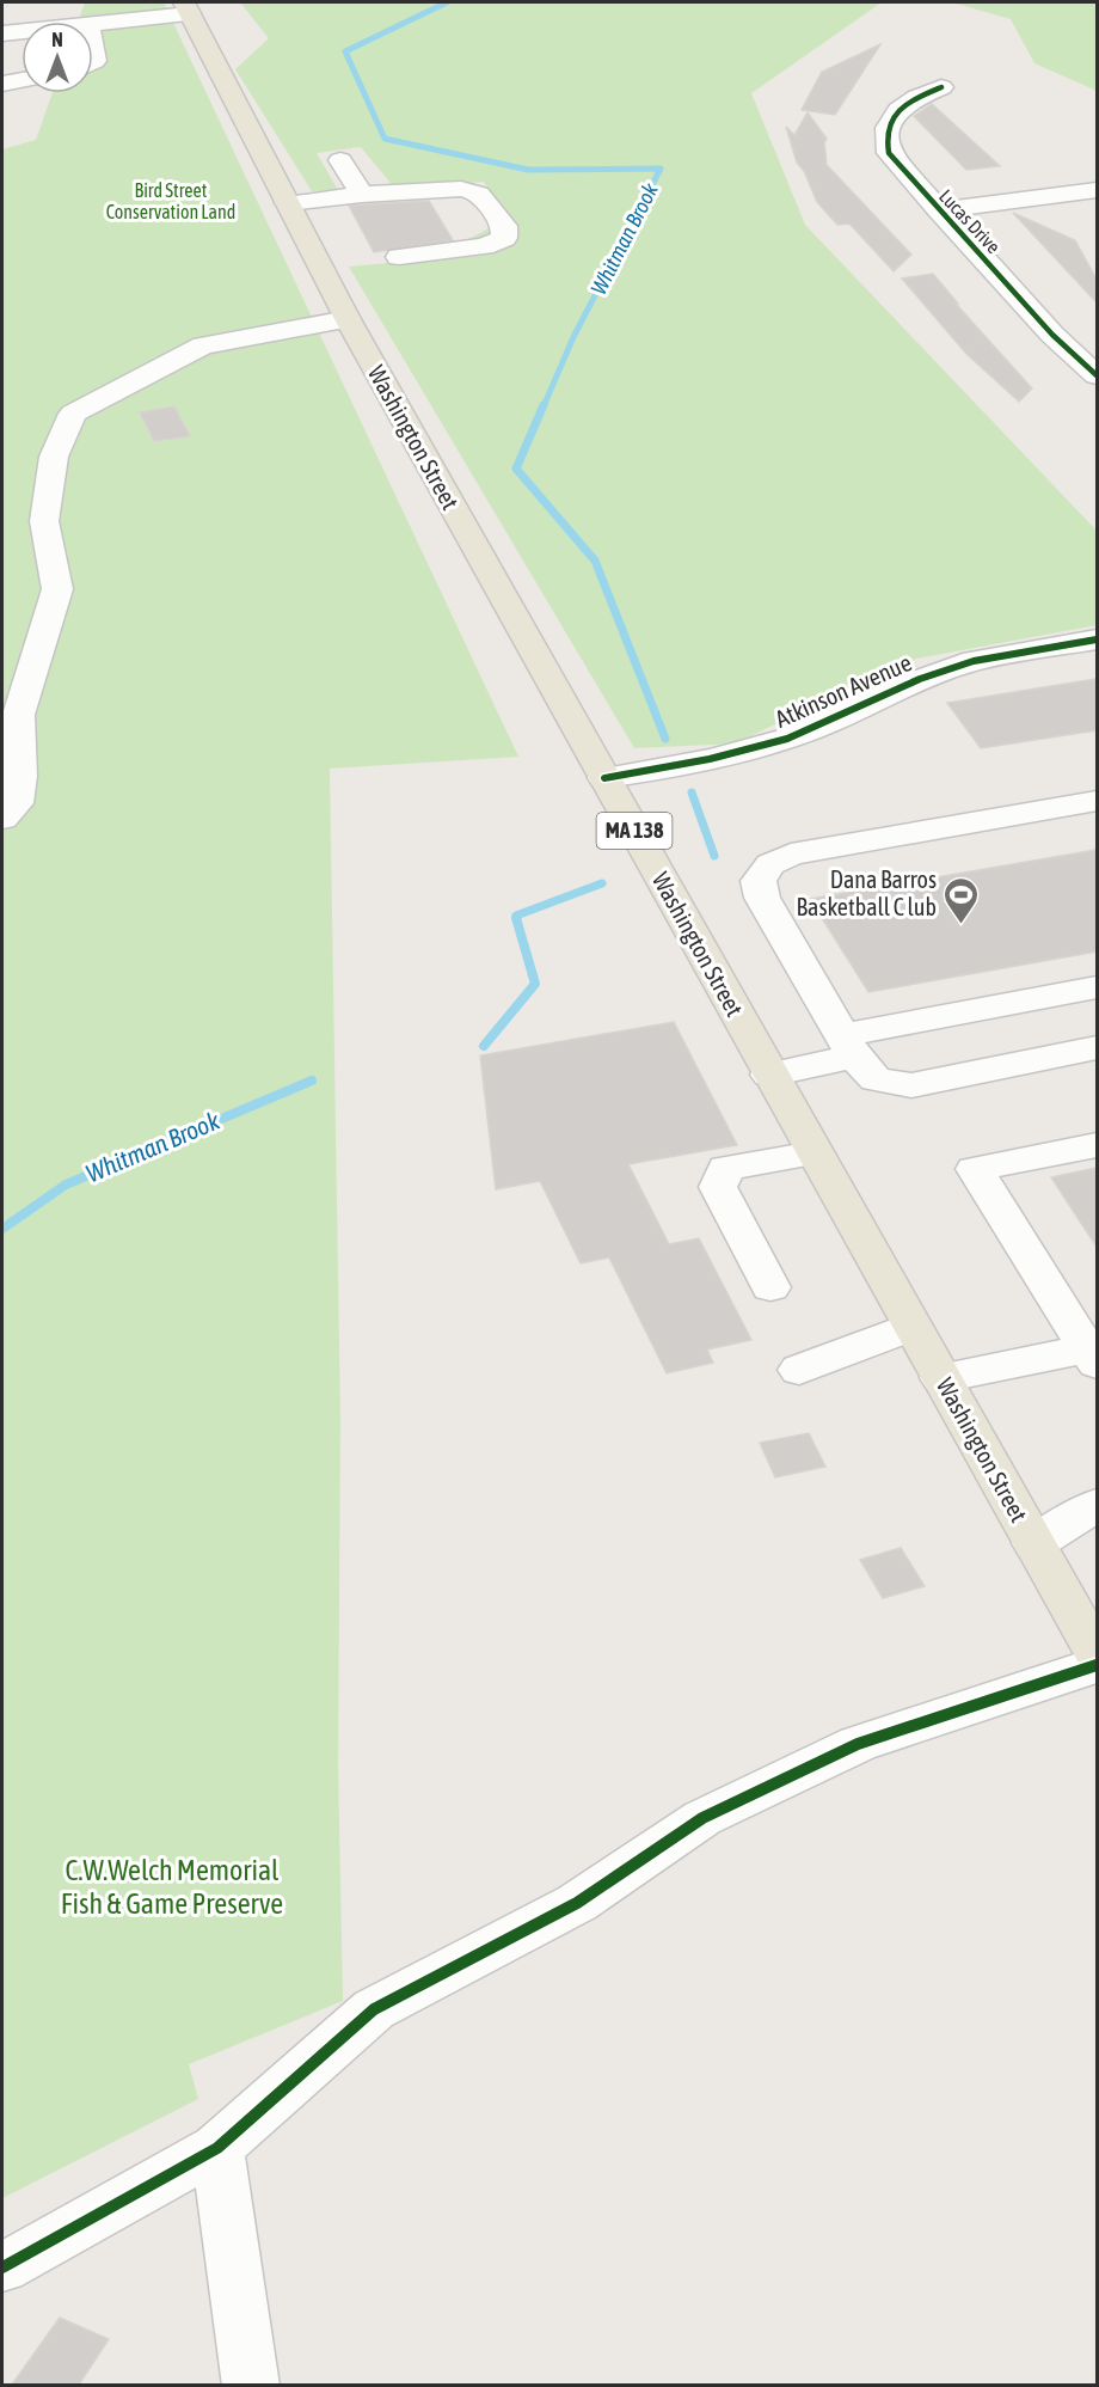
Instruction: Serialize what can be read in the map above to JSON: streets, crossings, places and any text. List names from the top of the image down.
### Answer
{
  "streets": {
    "main road": ["Washington Street", "MA 138"],
    "street": ["Lucas Drive", "Atkinson Avenue"]
  },
  "crossings": [
    ["Washington Street", "Atkinson Avenue"]
  ],
  "water": ["Whitman Brook"],
  "parks": ["Bird Street Conservation Land", "C.W.Welch Memorial Fish & Game Preserve"],
  "places": {
    "sports": ["Dana Barros Basketball C lub"]
  },
  "north": "top"
}
